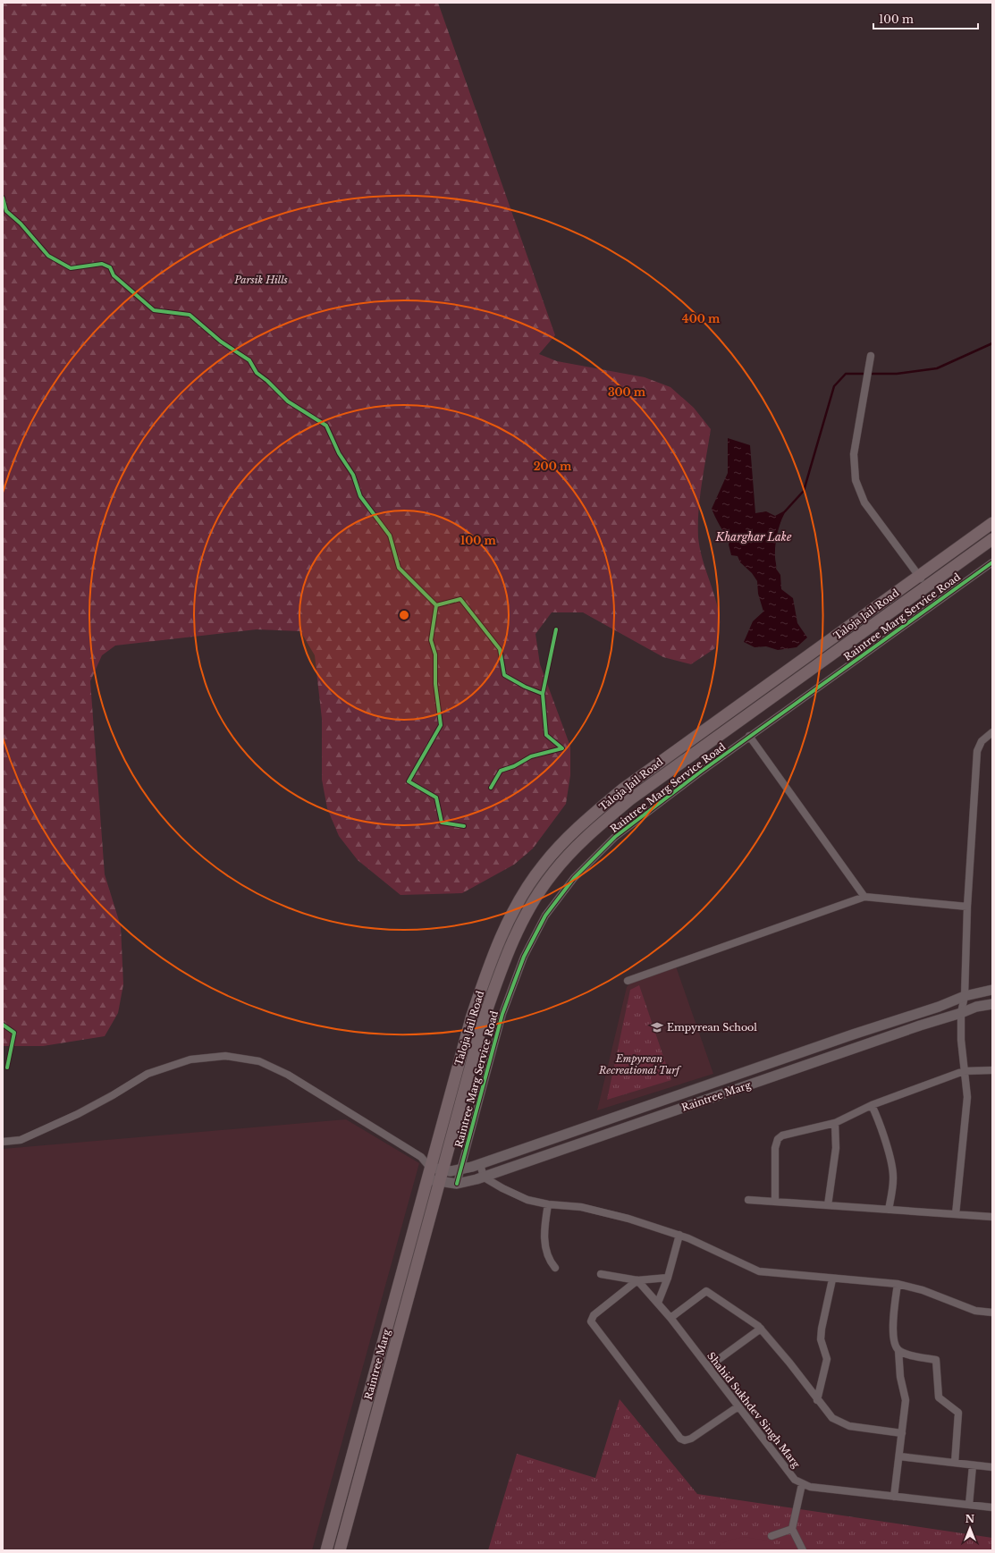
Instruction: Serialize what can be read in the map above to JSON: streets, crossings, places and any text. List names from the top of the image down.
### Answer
{
  "streets": {
    "main road": ["Taloja Jail Road", "Raintree Marg"],
    "street": ["Raintree Marg Service Road", "Shahid Sukhdev Singh Marg"]
  },
  "crossings": [
    ["Taloja Jail Road", "Raintree Marg"],
    ["Raintree Marg Service Road", "Raintree Marg"]
  ],
  "water": ["Kharghar Lake"],
  "parks": ["Parsik Hills", "Empyrean Recreational Turf"],
  "places": {
    "school or university": ["Empyrean School"]
  },
  "scale_bar": "100 m",
  "north": "top",
  "rings": [
    "400 m",
    "300 m",
    "200 m",
    "100 m"
  ]
}
